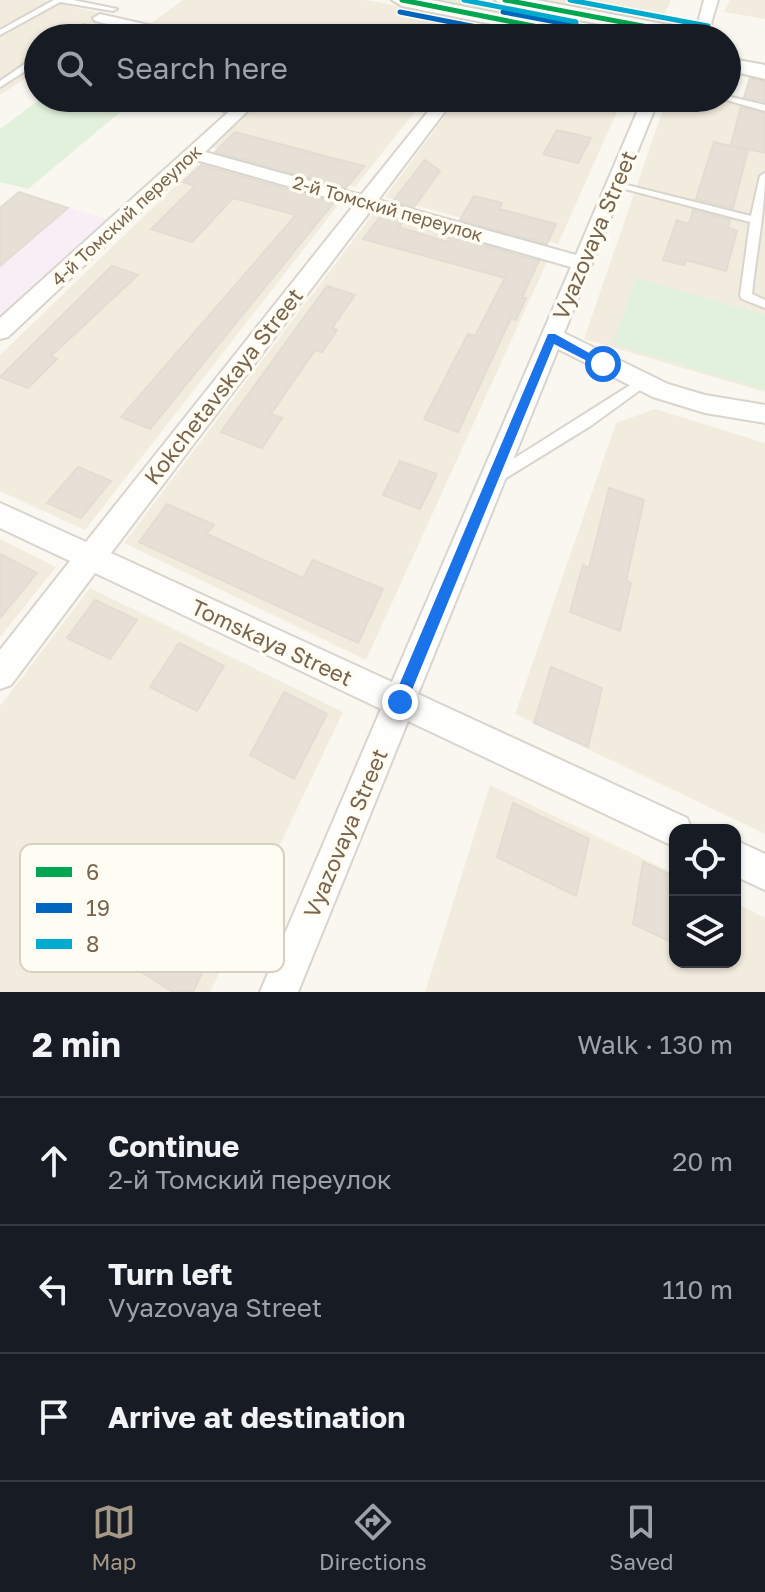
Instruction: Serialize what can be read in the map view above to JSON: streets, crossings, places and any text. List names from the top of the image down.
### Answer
{
  "streets": {
    "street": [
      "2-й Томский переулок",
      "4-й Томский переулок",
      "Vyazovaya Street",
      "Kokchetavskaya Street",
      "Tomskaya Street"
    ]
  },
  "crossings": [
    ["2-й Томский переулок", "4-й Томский переулок"],
    ["2-й Томский переулок", "Vyazovaya Street"],
    ["2-й Томский переулок", "Kokchetavskaya Street"],
    ["Vyazovaya Street", "Tomskaya Street"],
    ["Kokchetavskaya Street", "Tomskaya Street"]
  ],
  "lines": ["transit line 6", "transit line 8", "transit line 19"],
  "legend": ["6", "19", "8"],
  "page": {
    "search": "Search here",
    "heading": ["2 min", "Walk · 130 m"],
    "list": [
      ["Continue", "2-й Томский переулок", "20 m"],
      ["Turn left", "Vyazovaya Street", "110 m"],
      "Arrive at destination"
    ],
    "nav": ["Map", "Directions", "Saved"]
  }
}
